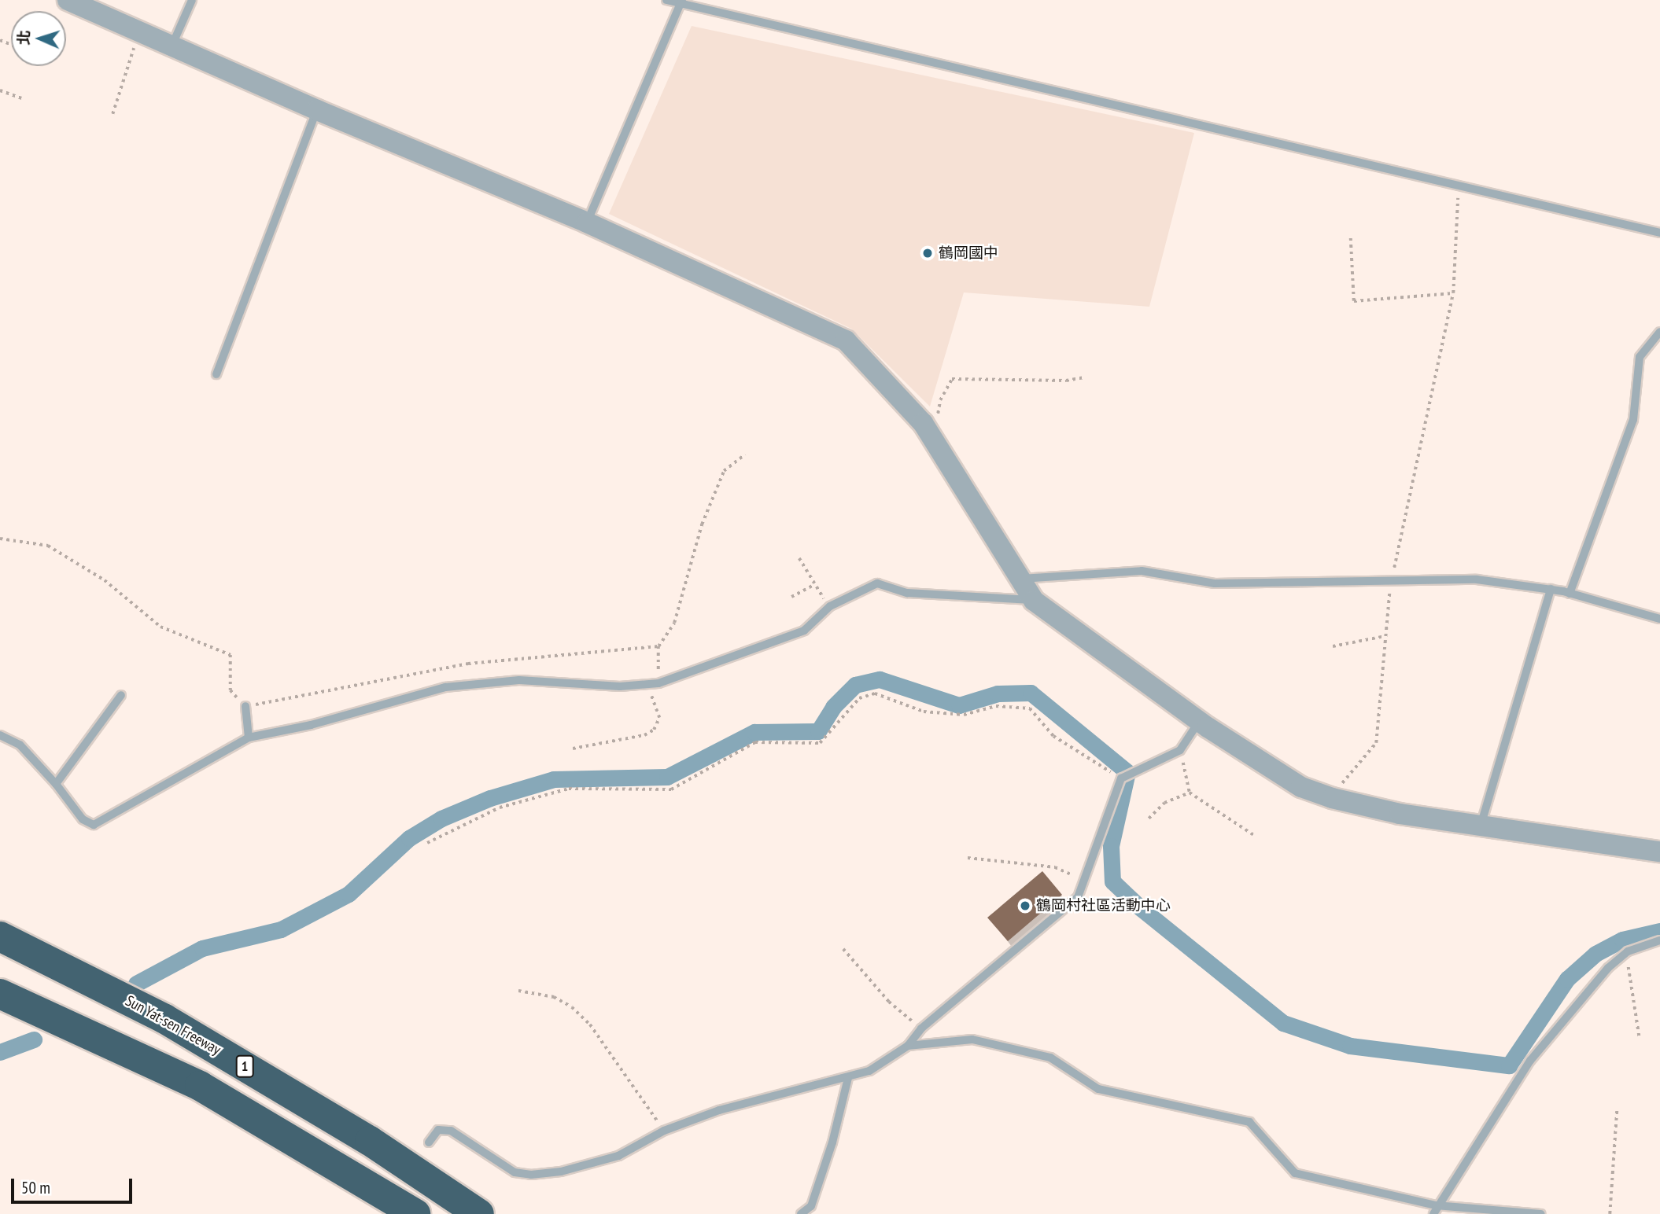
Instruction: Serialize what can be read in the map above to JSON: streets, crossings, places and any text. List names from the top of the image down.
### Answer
{
  "streets": {
    "highway": ["Sun Yat-sen Freeway", "1"]
  },
  "places": ["鶴岡國中", "鶴岡村社區活動中心"],
  "scale_bar": "50 m",
  "north": "left"
}
